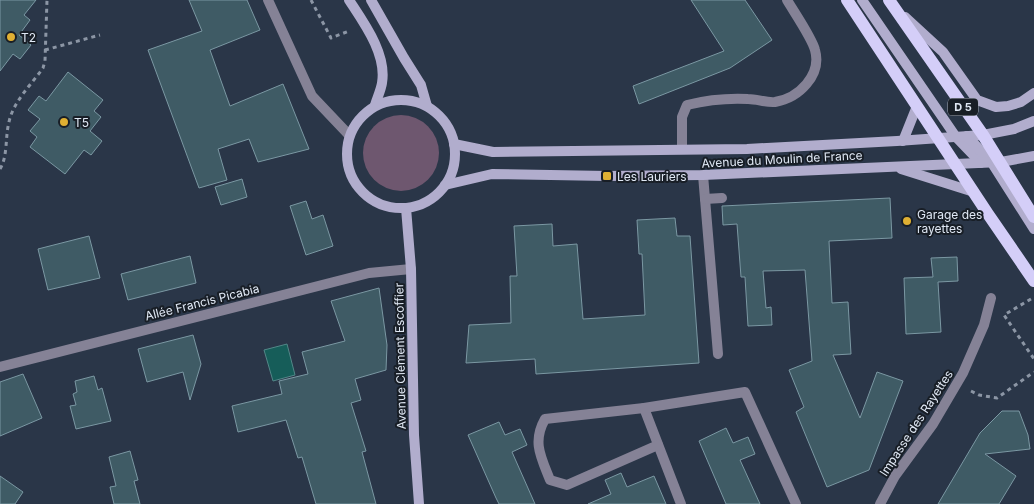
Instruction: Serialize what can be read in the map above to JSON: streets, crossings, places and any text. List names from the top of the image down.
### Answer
{
  "streets": {
    "main road": ["D 5", "Avenue du Moulin de France", "Avenue Clément Escoffier"],
    "street": ["Allée Francis Picabia", "Impasse des Rayettes"]
  },
  "crossings": [
    ["D 5", "Avenue du Moulin de France"],
    ["Avenue du Moulin de France", "Avenue Clément Escoffier"],
    ["Allée Francis Picabia", "Avenue Clément Escoffier"]
  ],
  "places": {
    "other": ["T2", "T5", "Garage des rayettes"],
    "transit": ["Les Lauriers"]
  }
}
